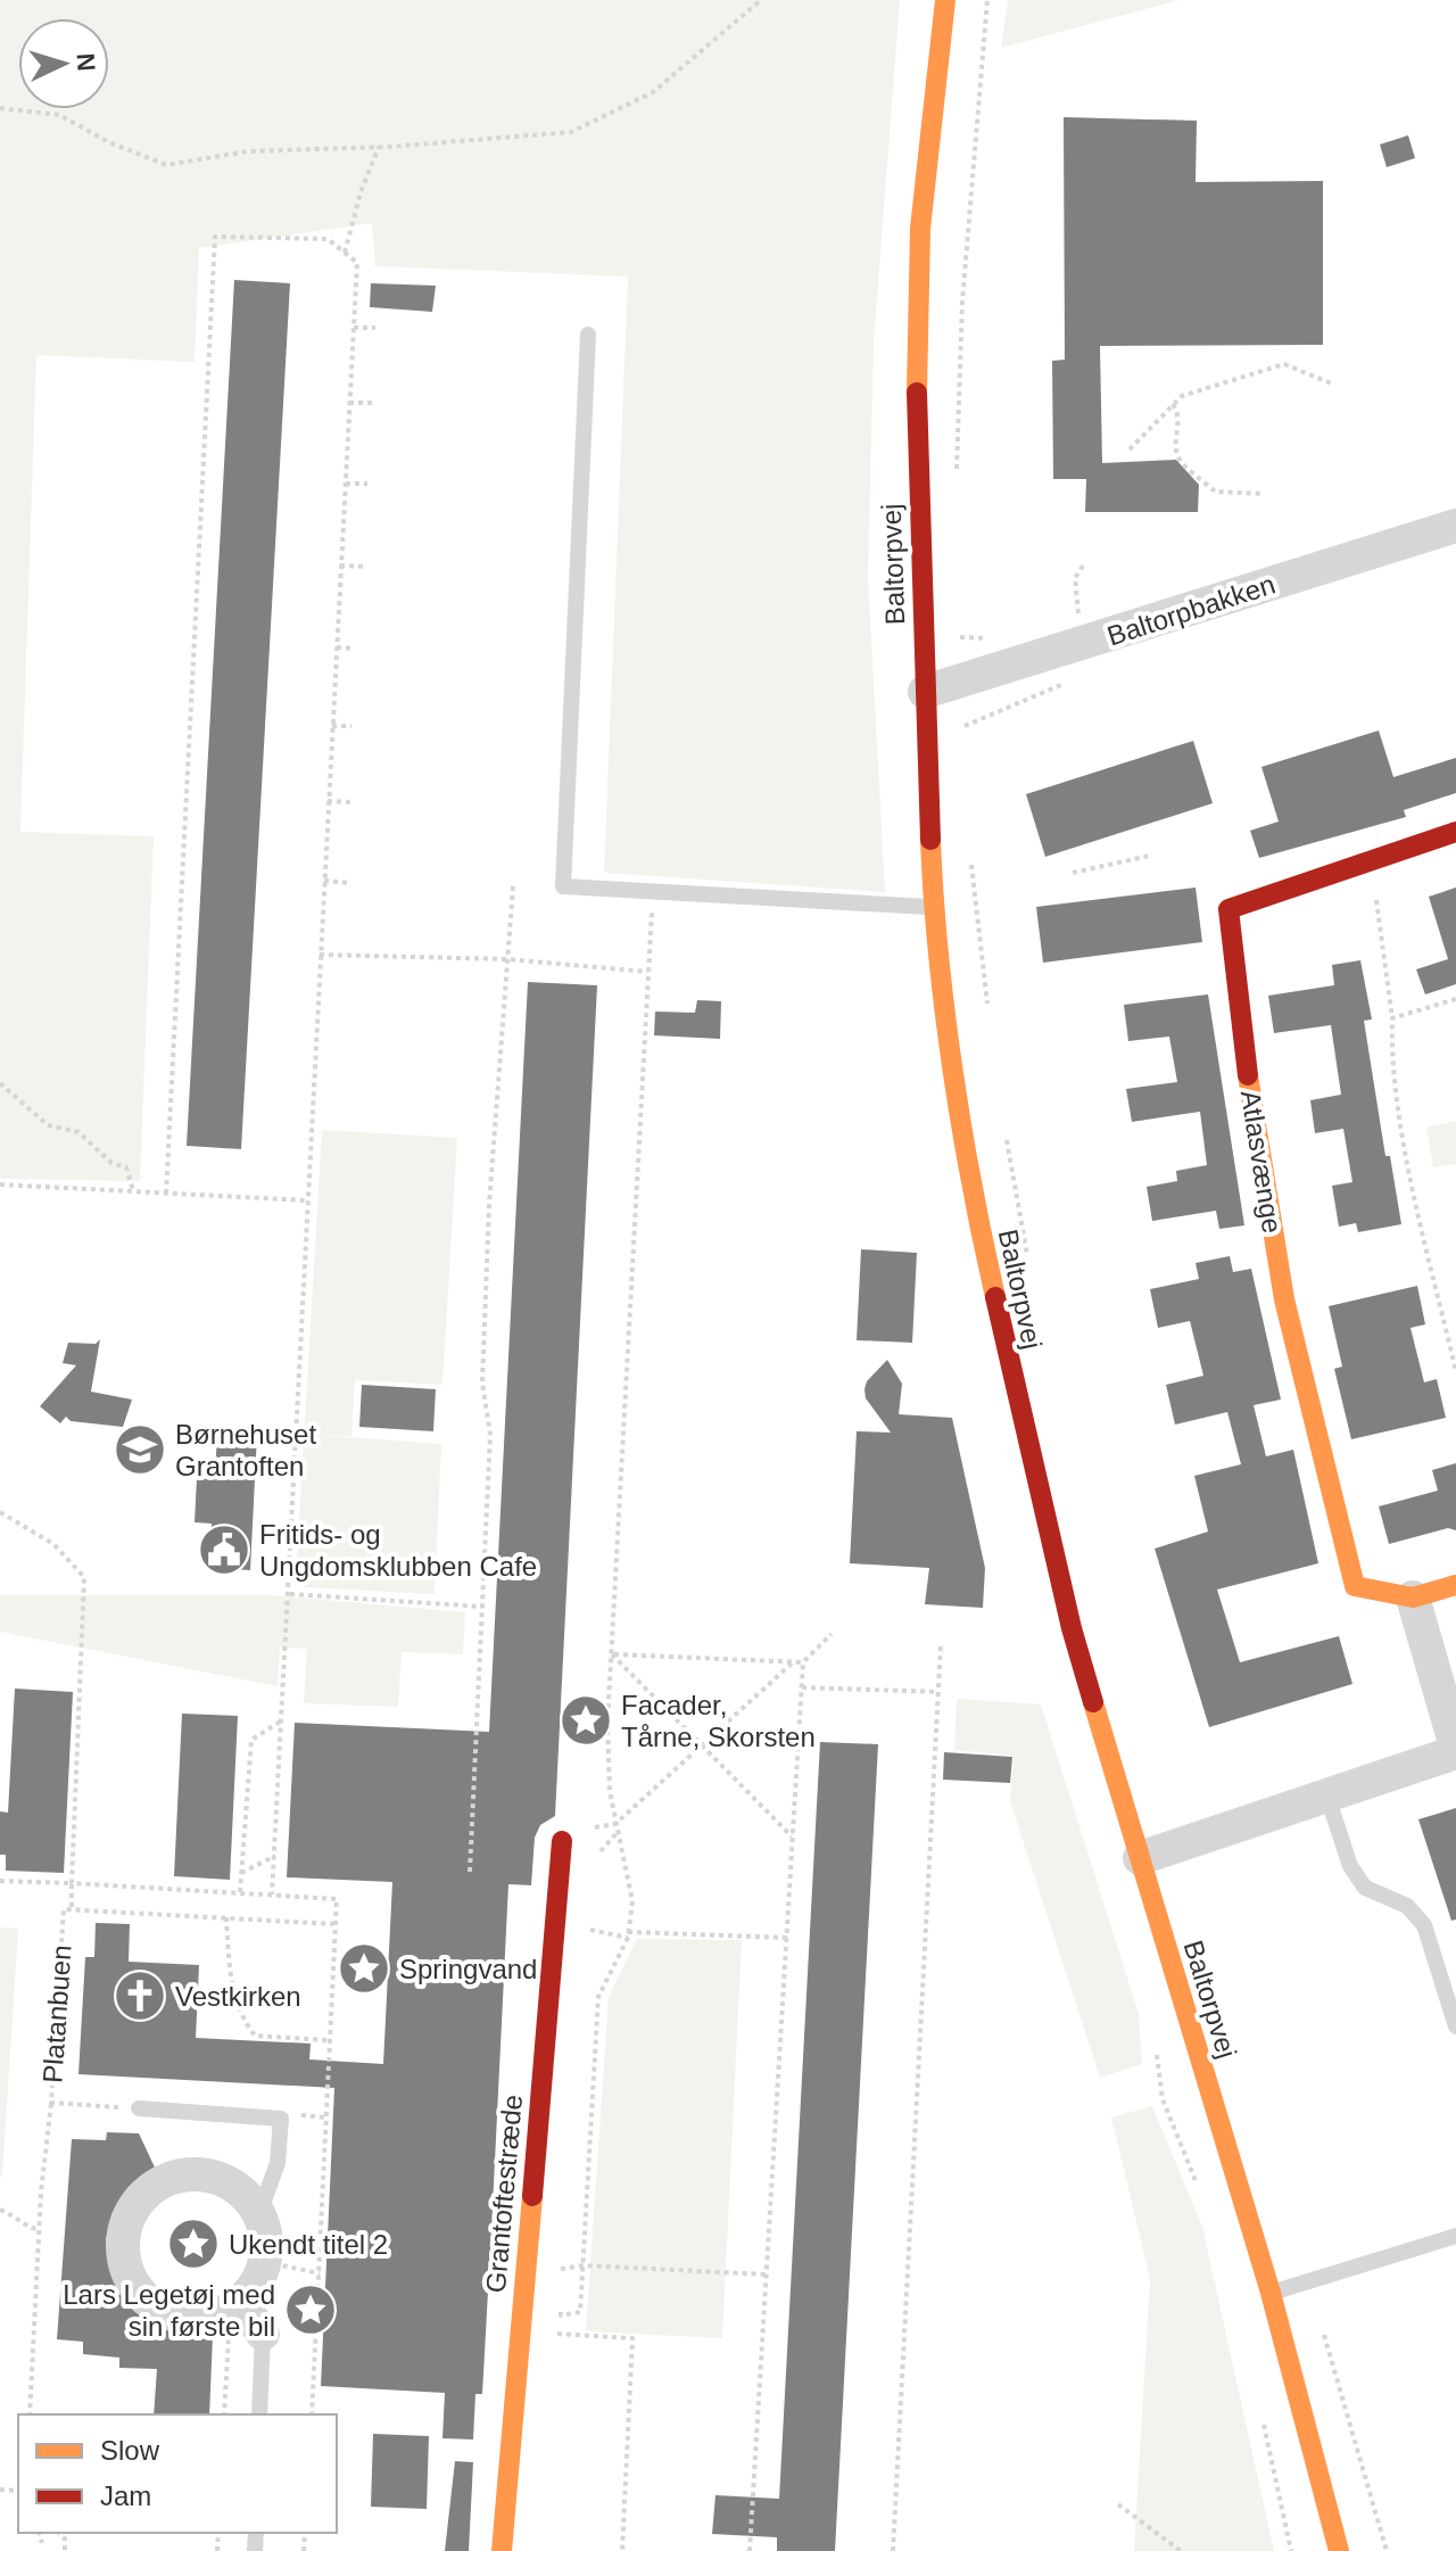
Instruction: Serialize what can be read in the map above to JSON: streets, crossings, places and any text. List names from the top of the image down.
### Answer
{
  "streets": {
    "street": [
      "Baltorpvej",
      "Baltorpbakken",
      "Atlasvænge",
      "Grantoftestræde"
    ],
    "path": ["Platanbuen"]
  },
  "crossings": [
    ["Baltorpvej", "Baltorpbakken"]
  ],
  "places": {
    "school or university": ["Børnehuset Grantoften"],
    "public building": ["Fritids- og Ungdomsklubben Cafe"],
    "place": [
      "Facader, Tårne, Skorsten",
      "Springvand",
      "Ukendt titel 2",
      "Lars Legetøj med sin første bil"
    ],
    "church": ["Vestkirken"]
  },
  "legend": ["Slow", "Jam"],
  "north": "right"
}
